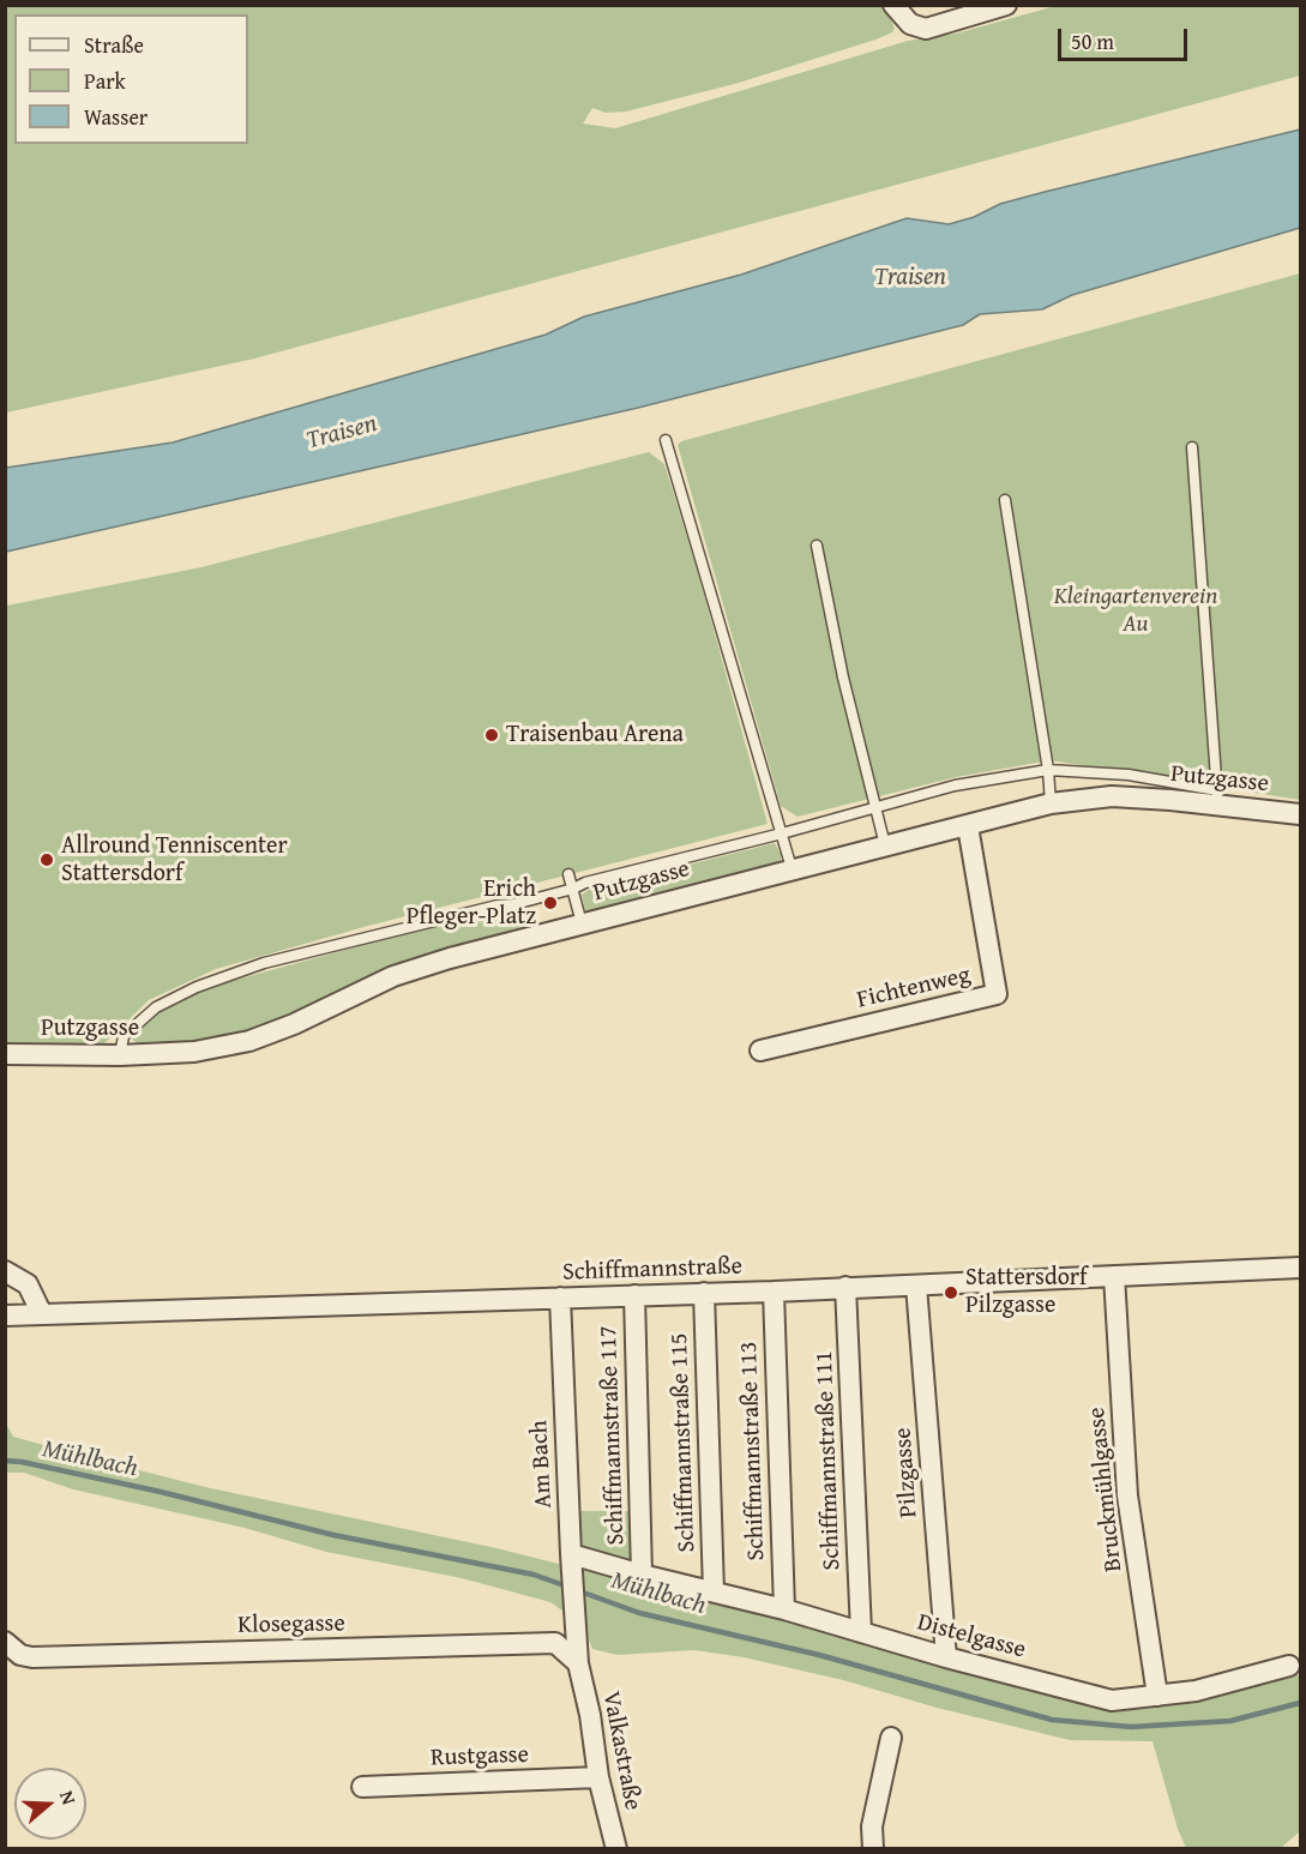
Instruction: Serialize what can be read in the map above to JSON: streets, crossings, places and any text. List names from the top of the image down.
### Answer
{
  "streets": {
    "street": [
      "Putzgasse",
      "Fichtenweg",
      "Schiffmannstraße",
      "Schiffmannstraße 117",
      "Schiffmannstraße 115",
      "Schiffmannstraße 113",
      "Schiffmannstraße 111",
      "Am Bach",
      "Pilzgasse",
      "Bruckmühlgasse",
      "Klosegasse",
      "Distelgasse",
      "Valkastraße",
      "Rustgasse"
    ]
  },
  "crossings": [
    ["Putzgasse", "Fichtenweg"],
    ["Schiffmannstraße", "Schiffmannstraße 117"],
    ["Schiffmannstraße", "Schiffmannstraße 115"],
    ["Schiffmannstraße", "Schiffmannstraße 113"],
    ["Schiffmannstraße", "Schiffmannstraße 111"],
    ["Schiffmannstraße", "Am Bach"],
    ["Schiffmannstraße", "Pilzgasse"],
    ["Schiffmannstraße", "Bruckmühlgasse"],
    ["Schiffmannstraße 117", "Distelgasse"],
    ["Schiffmannstraße 115", "Distelgasse"],
    ["Schiffmannstraße 113", "Distelgasse"],
    ["Schiffmannstraße 111", "Distelgasse"],
    ["Am Bach", "Valkastraße"],
    ["Pilzgasse", "Distelgasse"],
    ["Bruckmühlgasse", "Distelgasse"],
    ["Klosegasse", "Valkastraße"],
    ["Valkastraße", "Rustgasse"]
  ],
  "water": ["Traisen", "Mühlbach"],
  "parks": ["Kleingartenverein Au"],
  "places": [
    "Traisenbau Arena",
    "Allround Tenniscenter Stattersdorf",
    "Erich Pfleger-Platz",
    "Stattersdorf Pilzgasse"
  ],
  "legend": ["Straße", "Park", "Wasser"],
  "scale_bar": "50 m",
  "north": "right"
}
